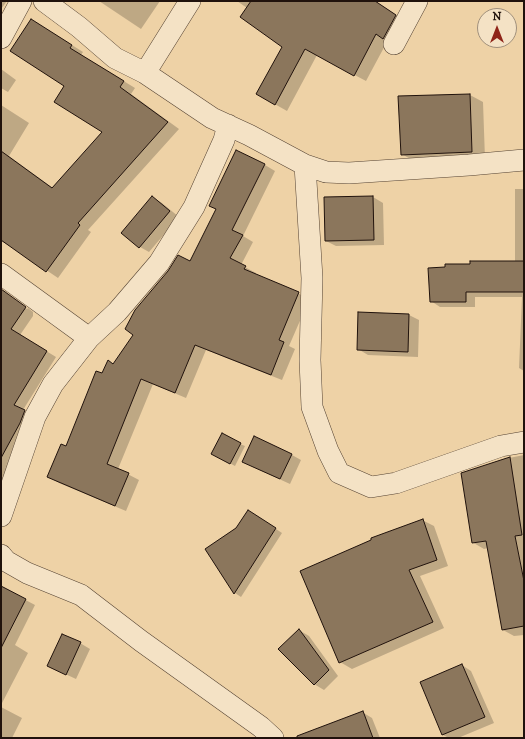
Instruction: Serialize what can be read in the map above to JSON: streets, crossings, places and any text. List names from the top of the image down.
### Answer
{
  "north": "top"
}
